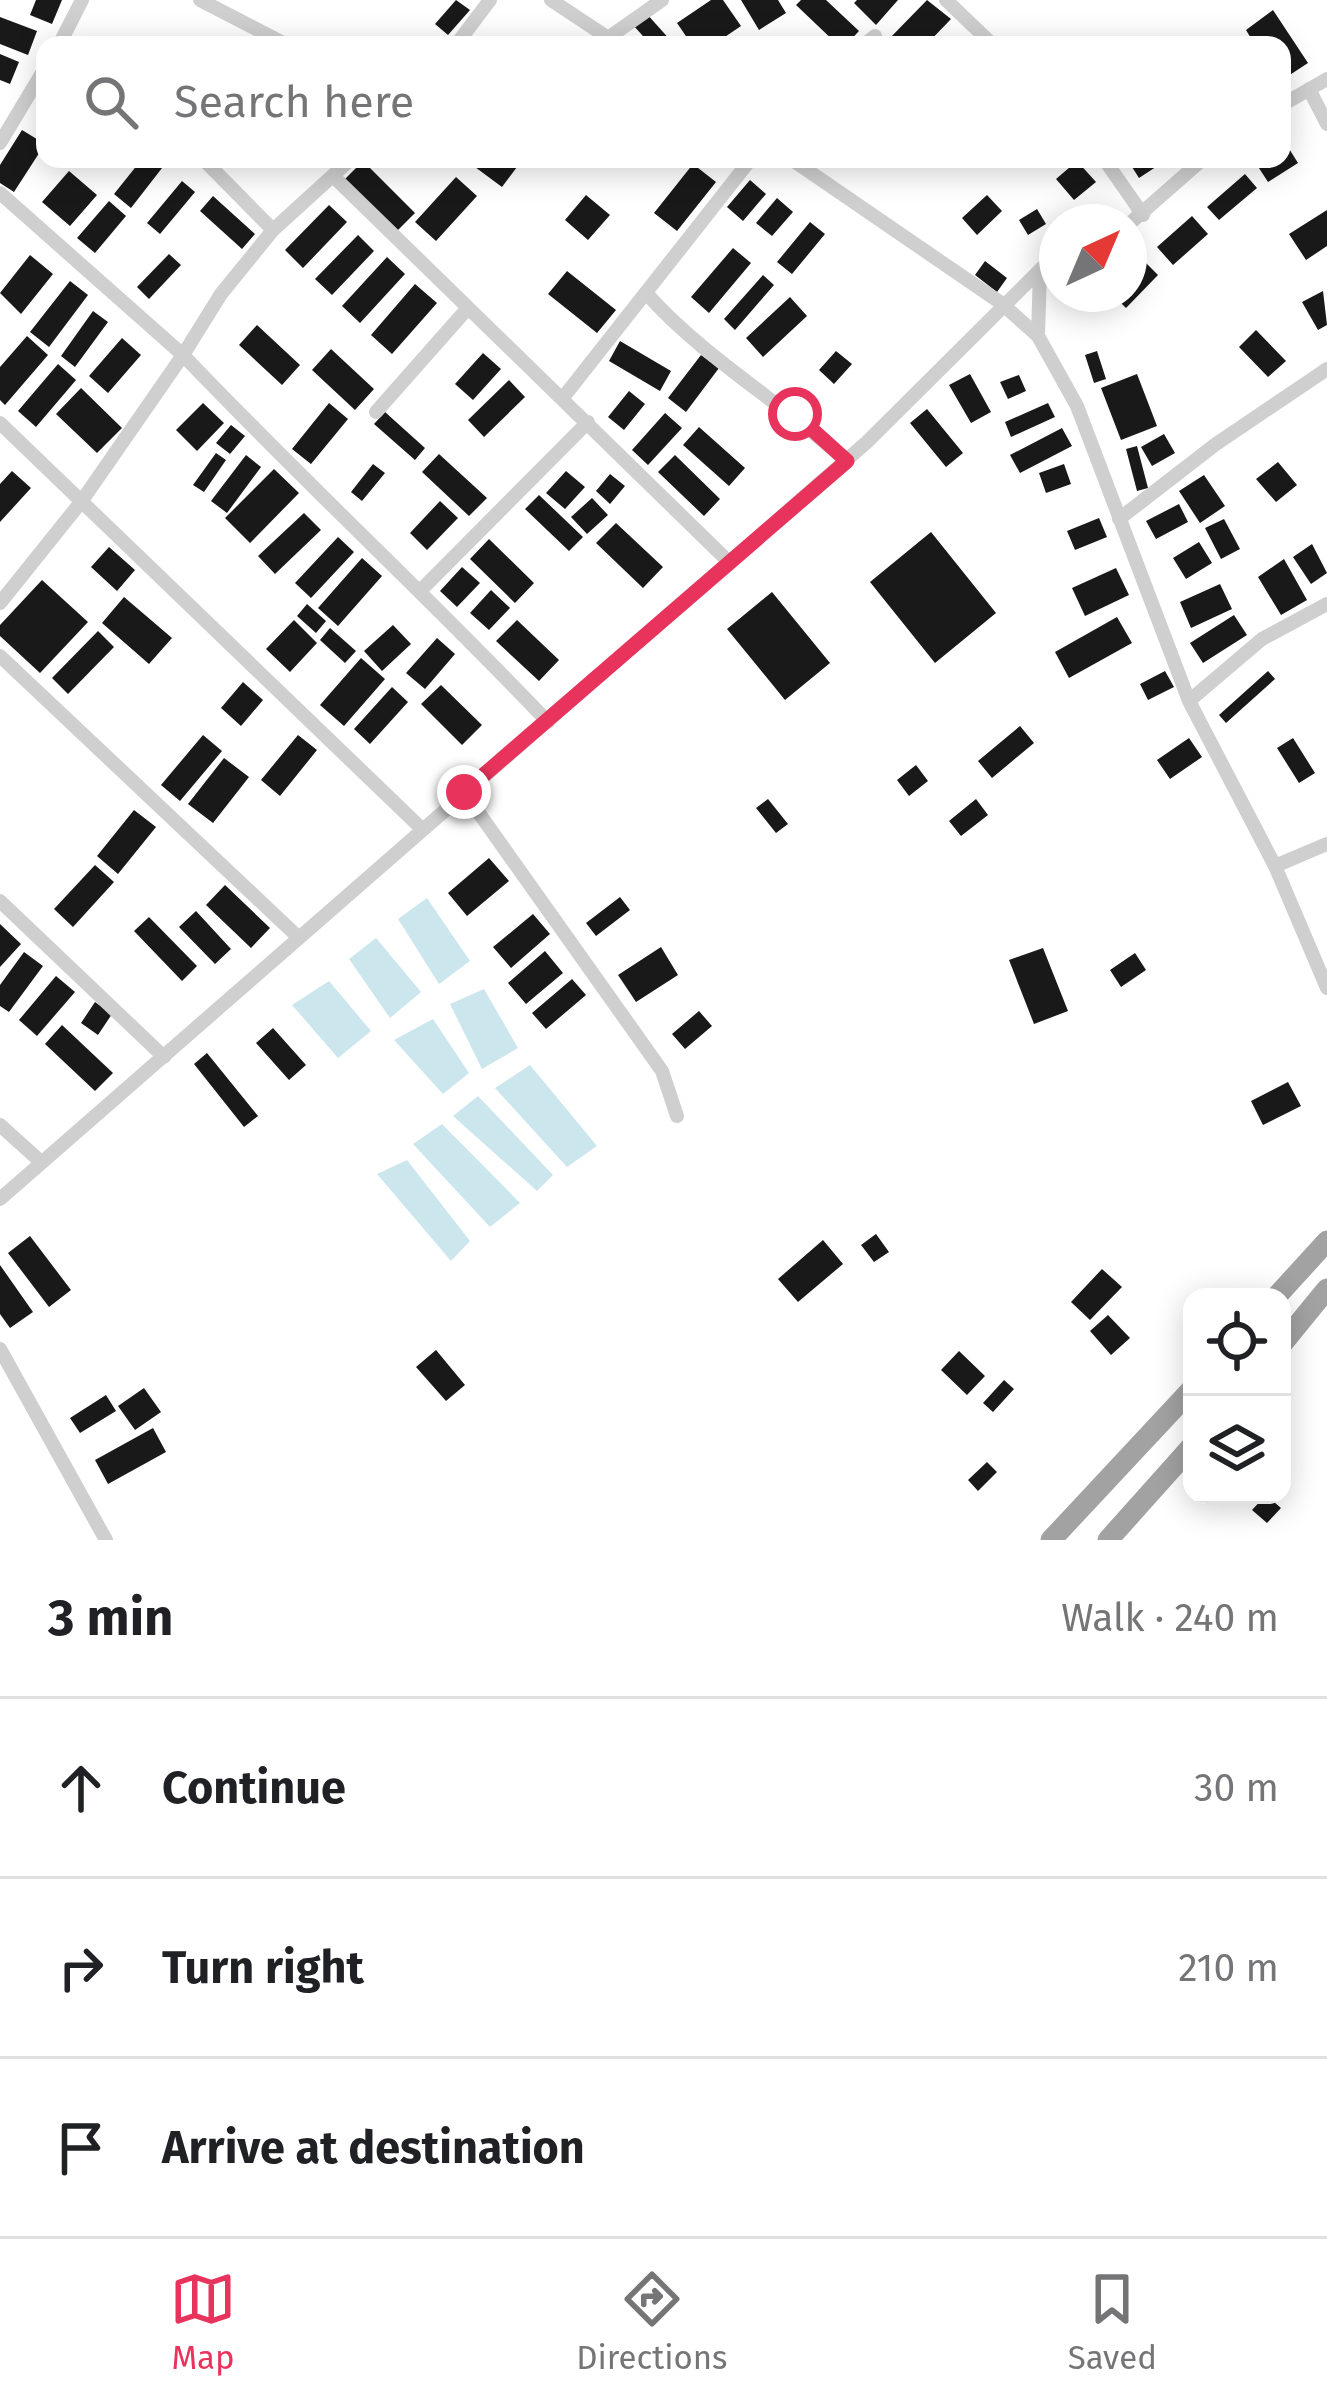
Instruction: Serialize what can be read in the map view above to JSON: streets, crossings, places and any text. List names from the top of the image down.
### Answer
{
  "north": "top right",
  "page": {
    "search": "Search here",
    "heading": ["3 min", "Walk · 240 m"],
    "list": [
      ["Continue", "30 m"],
      ["Turn right", "210 m"],
      "Arrive at destination"
    ],
    "nav": ["Map", "Directions", "Saved"]
  }
}
